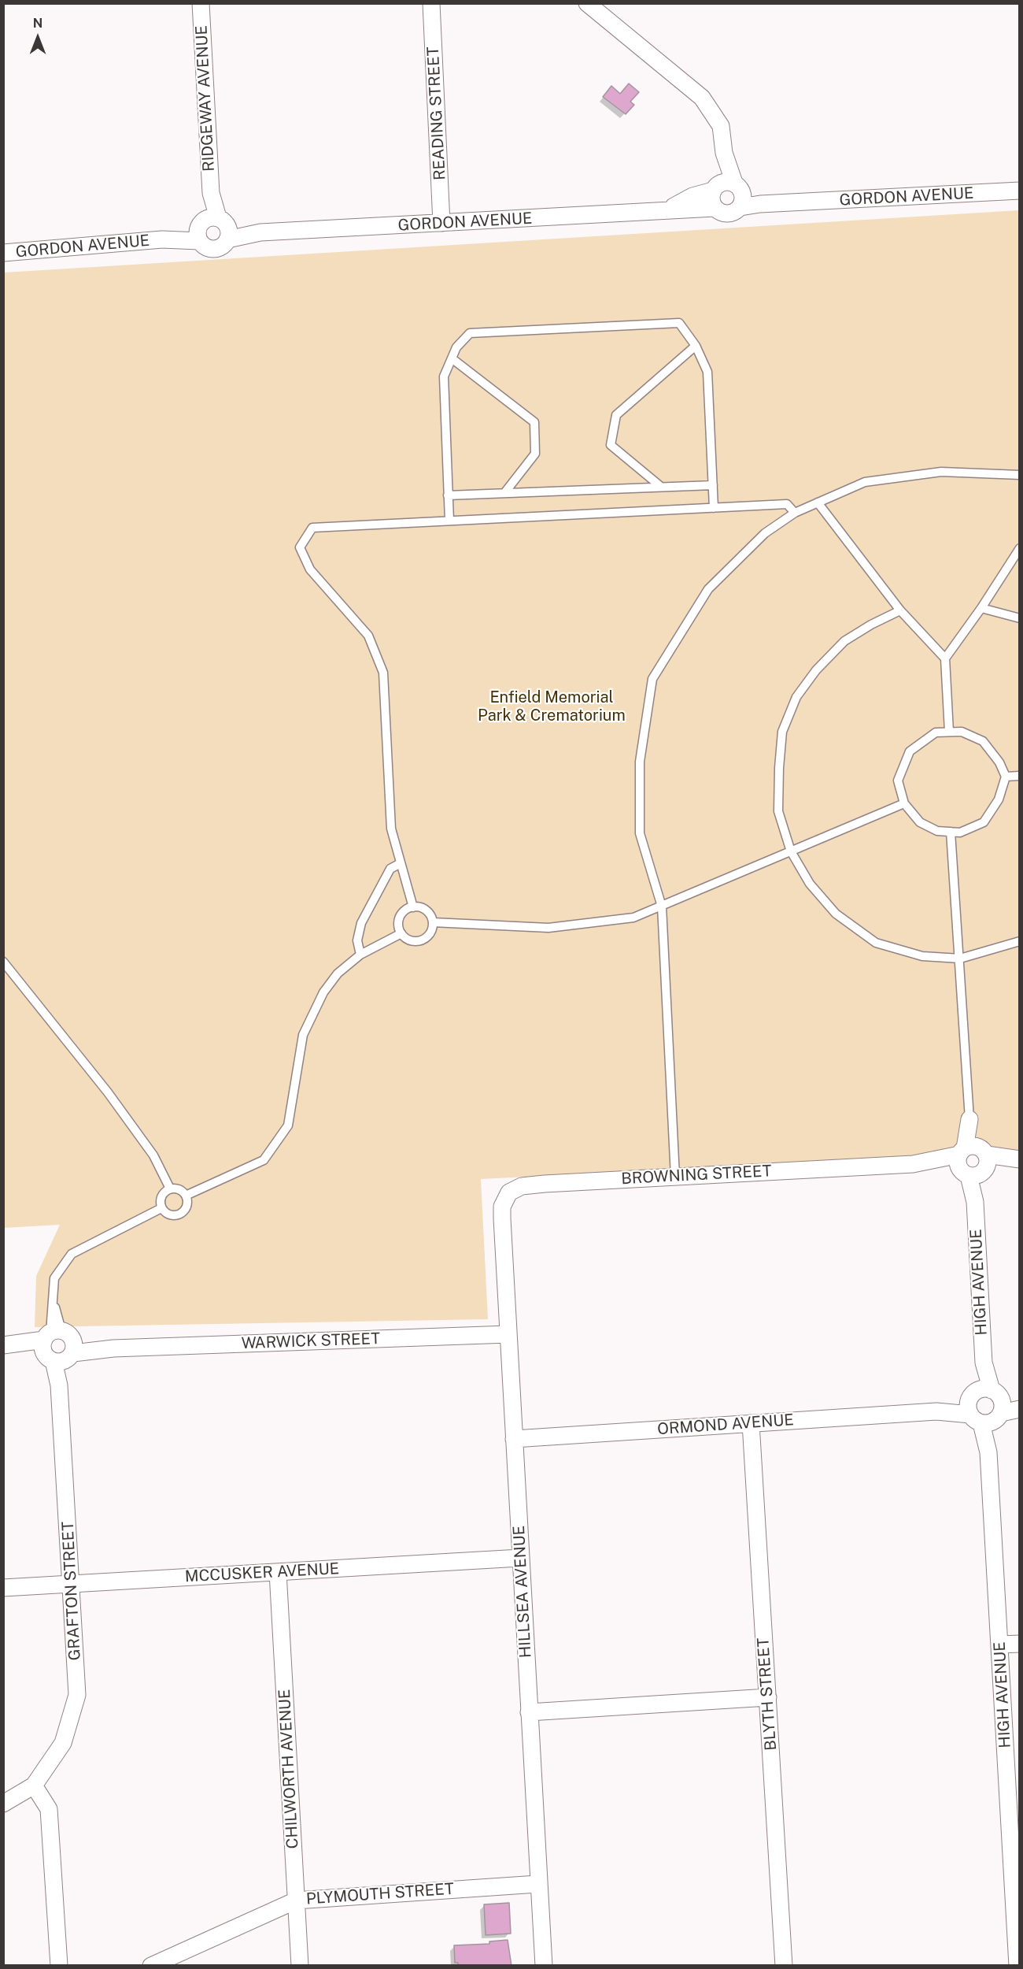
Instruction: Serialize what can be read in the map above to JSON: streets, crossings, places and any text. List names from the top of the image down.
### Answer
{
  "streets": {
    "street": [
      "RIDGEWAY AVENUE",
      "READING STREET",
      "GORDON AVENUE",
      "BROWNING STREET",
      "HIGH AVENUE",
      "WARWICK STREET",
      "ORMOND AVENUE",
      "MCCUSKER AVENUE",
      "GRAFTON STREET",
      "HILLSEA AVENUE",
      "BLYTH STREET",
      "CHILWORTH AVENUE",
      "PLYMOUTH STREET"
    ]
  },
  "crossings": [
    ["RIDGEWAY AVENUE", "GORDON AVENUE"],
    ["READING STREET", "GORDON AVENUE"],
    ["BROWNING STREET", "HIGH AVENUE"],
    ["BROWNING STREET", "HILLSEA AVENUE"],
    ["HIGH AVENUE", "ORMOND AVENUE"],
    ["WARWICK STREET", "GRAFTON STREET"],
    ["WARWICK STREET", "HILLSEA AVENUE"],
    ["ORMOND AVENUE", "HILLSEA AVENUE"],
    ["ORMOND AVENUE", "BLYTH STREET"],
    ["MCCUSKER AVENUE", "GRAFTON STREET"],
    ["MCCUSKER AVENUE", "HILLSEA AVENUE"],
    ["MCCUSKER AVENUE", "CHILWORTH AVENUE"],
    ["HILLSEA AVENUE", "PLYMOUTH STREET"],
    ["CHILWORTH AVENUE", "PLYMOUTH STREET"]
  ],
  "parks": ["Enfield Memorial Park & Crematorium"],
  "north": "top"
}
